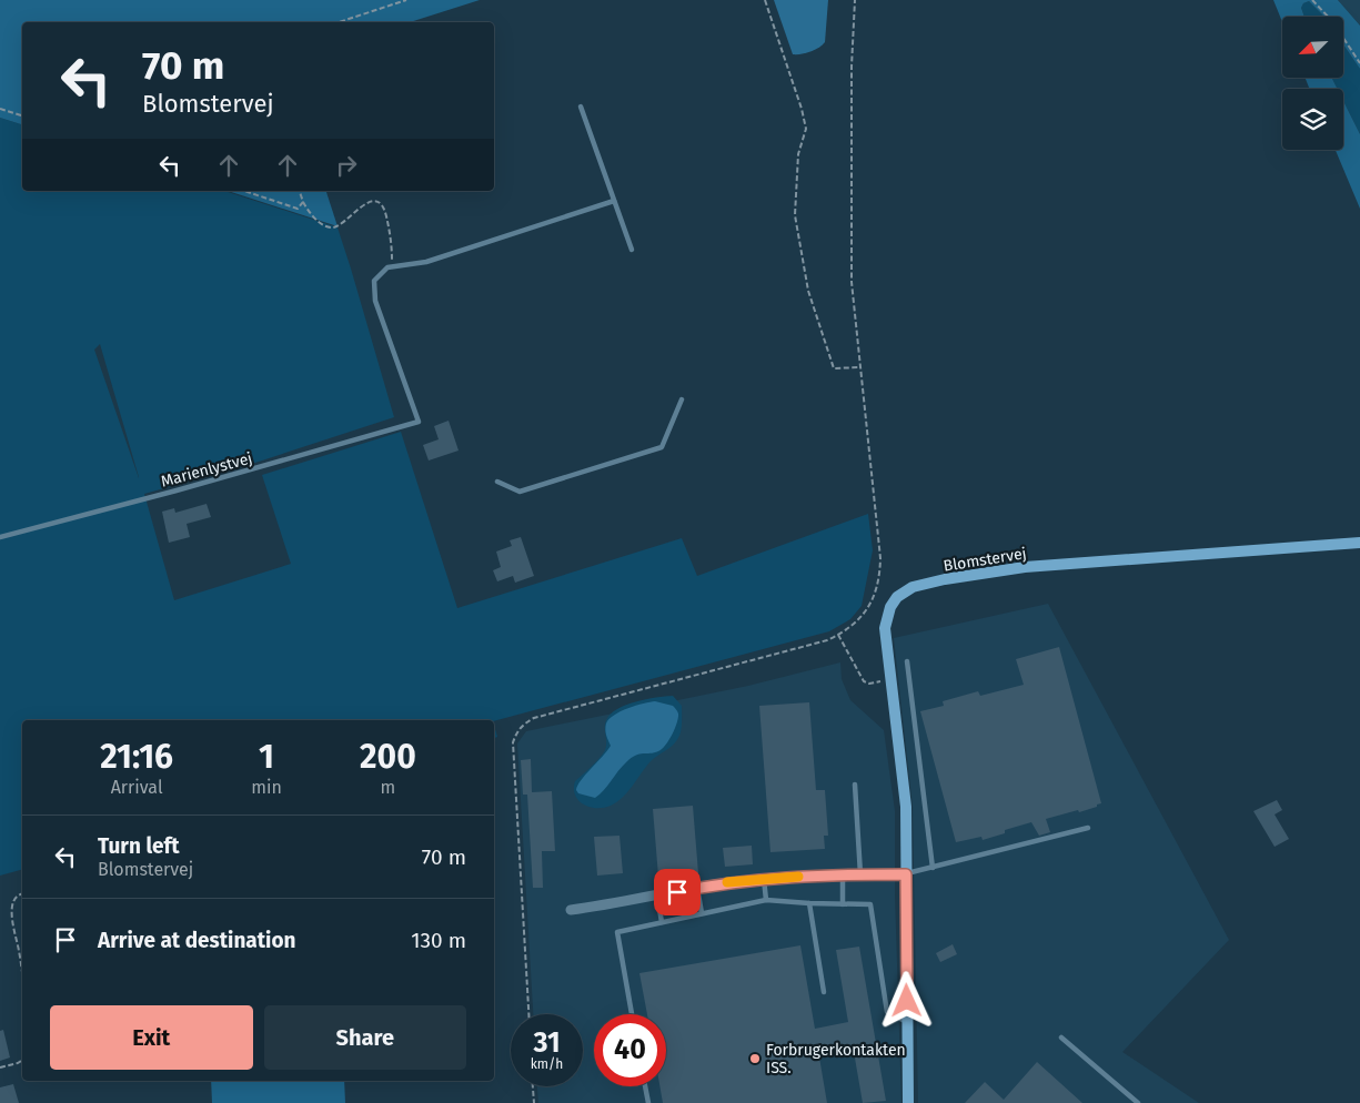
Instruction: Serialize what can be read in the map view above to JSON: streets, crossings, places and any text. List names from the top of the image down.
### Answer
{
  "streets": {
    "street": ["Blomstervej"],
    "lane": ["Marienlystvej"]
  },
  "places": ["Forbrugerkontakten ISS."],
  "north": "bottom left",
  "page": {
    "turn": ["70 m", "Blomstervej"],
    "eta": [
      "21:16",
      "Arrival",
      "1",
      "min",
      "200",
      "m"
    ],
    "list": [
      {
        "name": "Turn left",
        "note": "Blomstervej",
        "value": "70 m"
      },
      {
        "name": "Arrive at destination",
        "value": "130 m"
      }
    ],
    "buttons": ["Exit", "Share"],
    "speed": "31 km/h",
    "limit": "40"
  }
}
